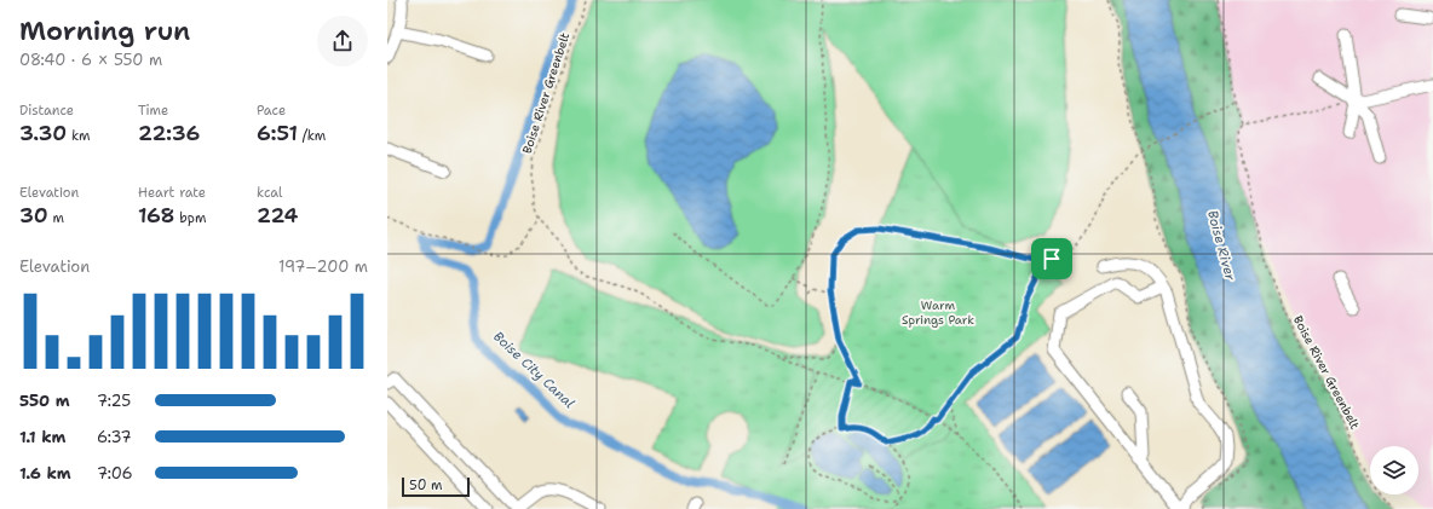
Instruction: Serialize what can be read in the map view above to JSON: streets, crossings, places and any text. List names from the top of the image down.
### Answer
{
  "streets": {
    "path": ["Boise River Greenbelt"]
  },
  "water": ["Boise River", "Boise City Canal"],
  "parks": ["Warm Springs Park"],
  "scale_bar": "50 m",
  "page": {
    "heading": ["Morning run", "08:40 · 6 × 550 m"],
    "stats": [
      ["Distance", "3.30 km"],
      ["Time", "22:36"],
      ["Pace", "6:51 /km"],
      ["Elevation", "30 m"],
      ["Heart rate", "168 bpm"],
      ["kcal", "224"]
    ],
    "chart": ["Elevation", "197–200 m"],
    "list": [
      {
        "name": "550 m",
        "note": "7:25"
      },
      {
        "name": "1.1 km",
        "note": "6:37"
      },
      {
        "name": "1.6 km",
        "note": "7:06"
      }
    ],
    "scale": "50 m"
  }
}
